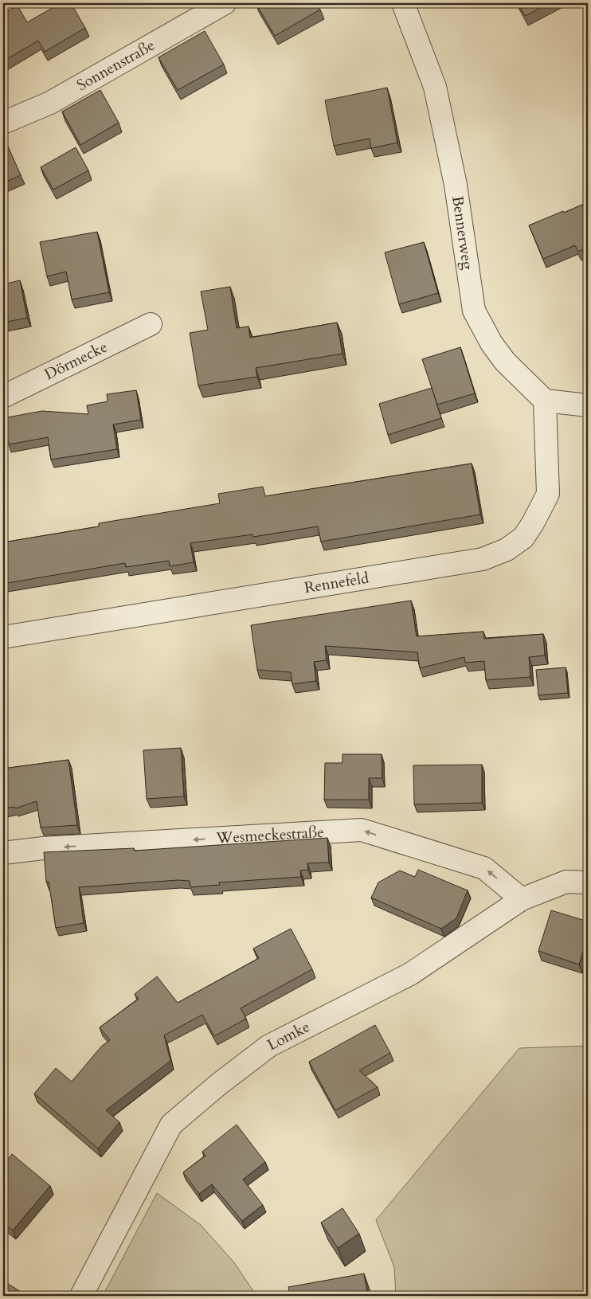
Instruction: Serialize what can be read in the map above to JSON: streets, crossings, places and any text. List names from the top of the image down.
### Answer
{
  "streets": {
    "street": [
      "Sonnenstraße",
      "Bennerweg",
      "Dörmecke",
      "Rennefeld",
      "Wesmeckestraße",
      "Lomke"
    ]
  },
  "crossings": [
    ["Bennerweg", "Rennefeld"],
    ["Wesmeckestraße", "Lomke"]
  ],
  "one_way": ["Wesmeckestraße"]
}
